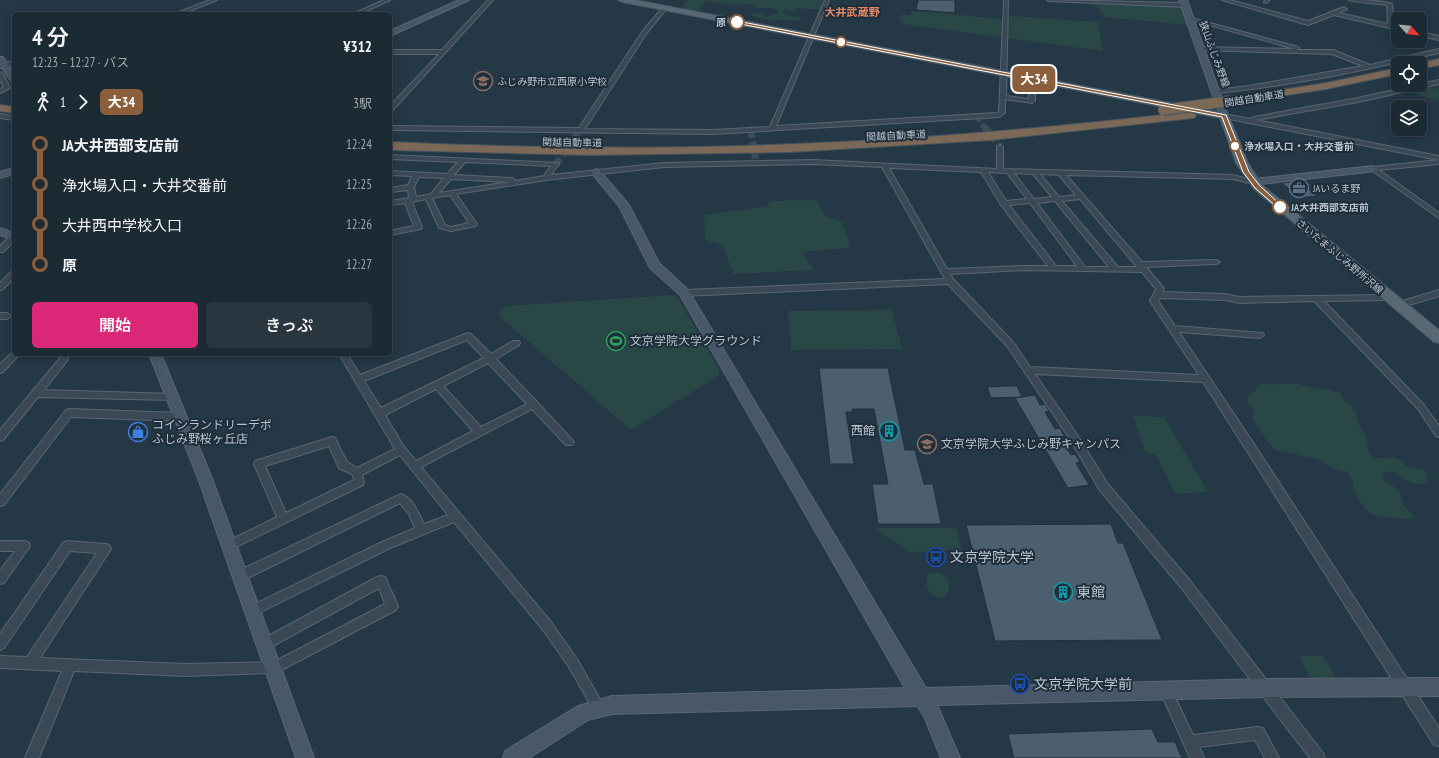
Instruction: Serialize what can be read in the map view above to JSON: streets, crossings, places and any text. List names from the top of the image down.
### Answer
{
  "streets": {
    "highway": ["関越自動車道"],
    "main road": ["さいたまふじみ野所沢線"],
    "street": ["狭山ふじみ野線"]
  },
  "crossings": [
    ["狭山ふじみ野線", "関越自動車道"],
    ["狭山ふじみ野線", "さいたまふじみ野所沢線"],
    ["関越自動車道", "さいたまふじみ野所沢線"]
  ],
  "districts": ["大井武蔵野"],
  "places": {
    "other": ["原", "浄水場入口・大井交番前", "JA大井西部支店前"],
    "school or university": ["ふじみ野市立西原小学校", "文京学院大学ふじみ野キャンパス"],
    "office": ["JAいるま野"],
    "sports": ["文京学院大学グラウンド"],
    "building": ["西館", "東館"],
    "shop": ["コインランドリーデポ ふじみ野桜ヶ丘店"],
    "bus stop": ["文京学院大学", "文京学院大学前"]
  },
  "lines": ["bus line 大34"],
  "north": "bottom right",
  "page": {
    "on_map": "大34",
    "heading": ["4 分", "12:23 – 12:27 · バス", "¥312"],
    "legs": ["1", "大34", "3駅"],
    "list": [
      {
        "name": "JA大井西部支店前",
        "value": "12:24"
      },
      {
        "name": "浄水場入口・大井交番前",
        "value": "12:25"
      },
      {
        "name": "大井西中学校入口",
        "value": "12:26"
      },
      {
        "name": "原",
        "value": "12:27"
      }
    ],
    "buttons": ["開始", "きっぷ"]
  }
}
